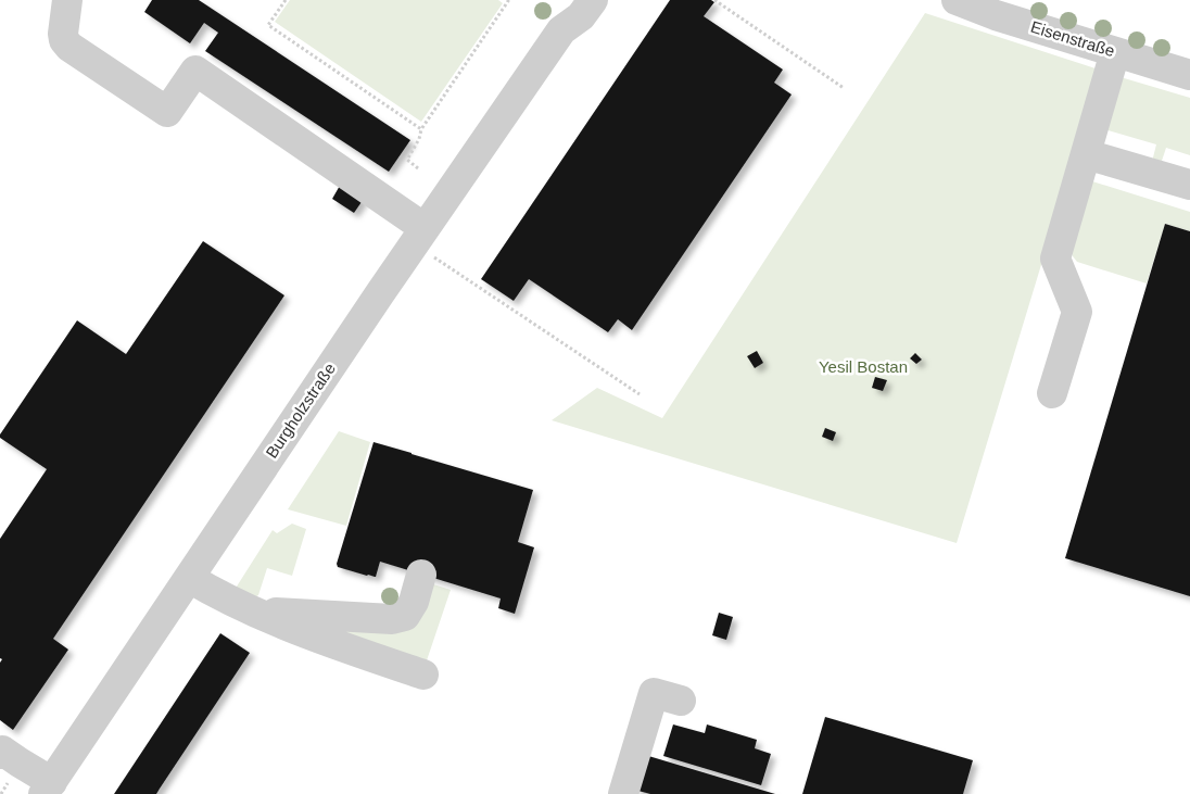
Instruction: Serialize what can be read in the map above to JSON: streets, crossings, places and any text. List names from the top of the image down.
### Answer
{
  "streets": {
    "street": ["Eisenstraße", "Burgholzstraße"]
  },
  "parks": ["Yesil Bostan"]
}
